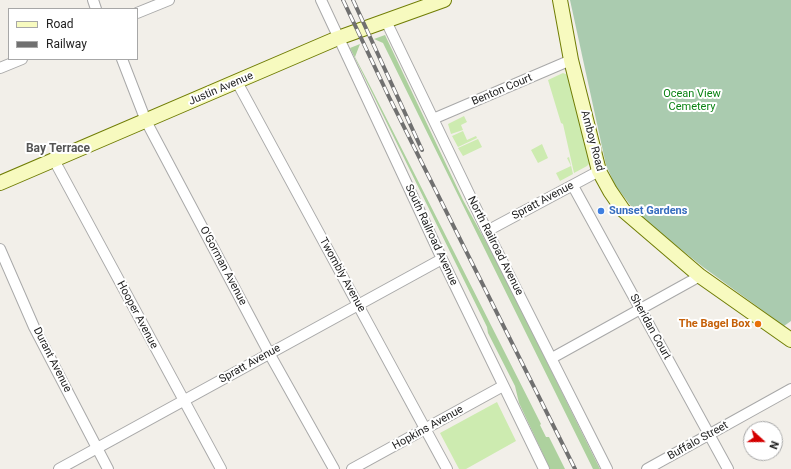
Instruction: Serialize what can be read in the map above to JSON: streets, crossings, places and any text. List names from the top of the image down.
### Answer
{
  "streets": {
    "street": [
      "Justin Avenue",
      "Benton Court",
      "Amboy Road",
      "Spratt Avenue",
      "South Railroad Avenue",
      "North Railroad Avenue",
      "O'Gorman Avenue",
      "Twombly Avenue",
      "Hooper Avenue",
      "Sheridan Court",
      "Durant Avenue",
      "Hopkins Avenue",
      "Buffalo Street"
    ]
  },
  "crossings": [
    ["Justin Avenue", "South Railroad Avenue"],
    ["Justin Avenue", "North Railroad Avenue"],
    ["Justin Avenue", "O'Gorman Avenue"],
    ["Justin Avenue", "Twombly Avenue"],
    ["Justin Avenue", "Hooper Avenue"],
    ["Benton Court", "Amboy Road"],
    ["Benton Court", "North Railroad Avenue"],
    ["Amboy Road", "Spratt Avenue"],
    ["Spratt Avenue", "South Railroad Avenue"],
    ["Spratt Avenue", "North Railroad Avenue"],
    ["Spratt Avenue", "O'Gorman Avenue"],
    ["Spratt Avenue", "Twombly Avenue"],
    ["Spratt Avenue", "Hooper Avenue"],
    ["Spratt Avenue", "Sheridan Court"],
    ["Spratt Avenue", "Durant Avenue"],
    ["South Railroad Avenue", "Hopkins Avenue"],
    ["Twombly Avenue", "Hopkins Avenue"],
    ["Sheridan Court", "Buffalo Street"]
  ],
  "districts": ["Bay Terrace"],
  "parks": ["Ocean View Cemetery"],
  "places": ["Sunset Gardens", "The Bagel Box"],
  "legend": ["Road", "Railway"],
  "north": "right"
}
